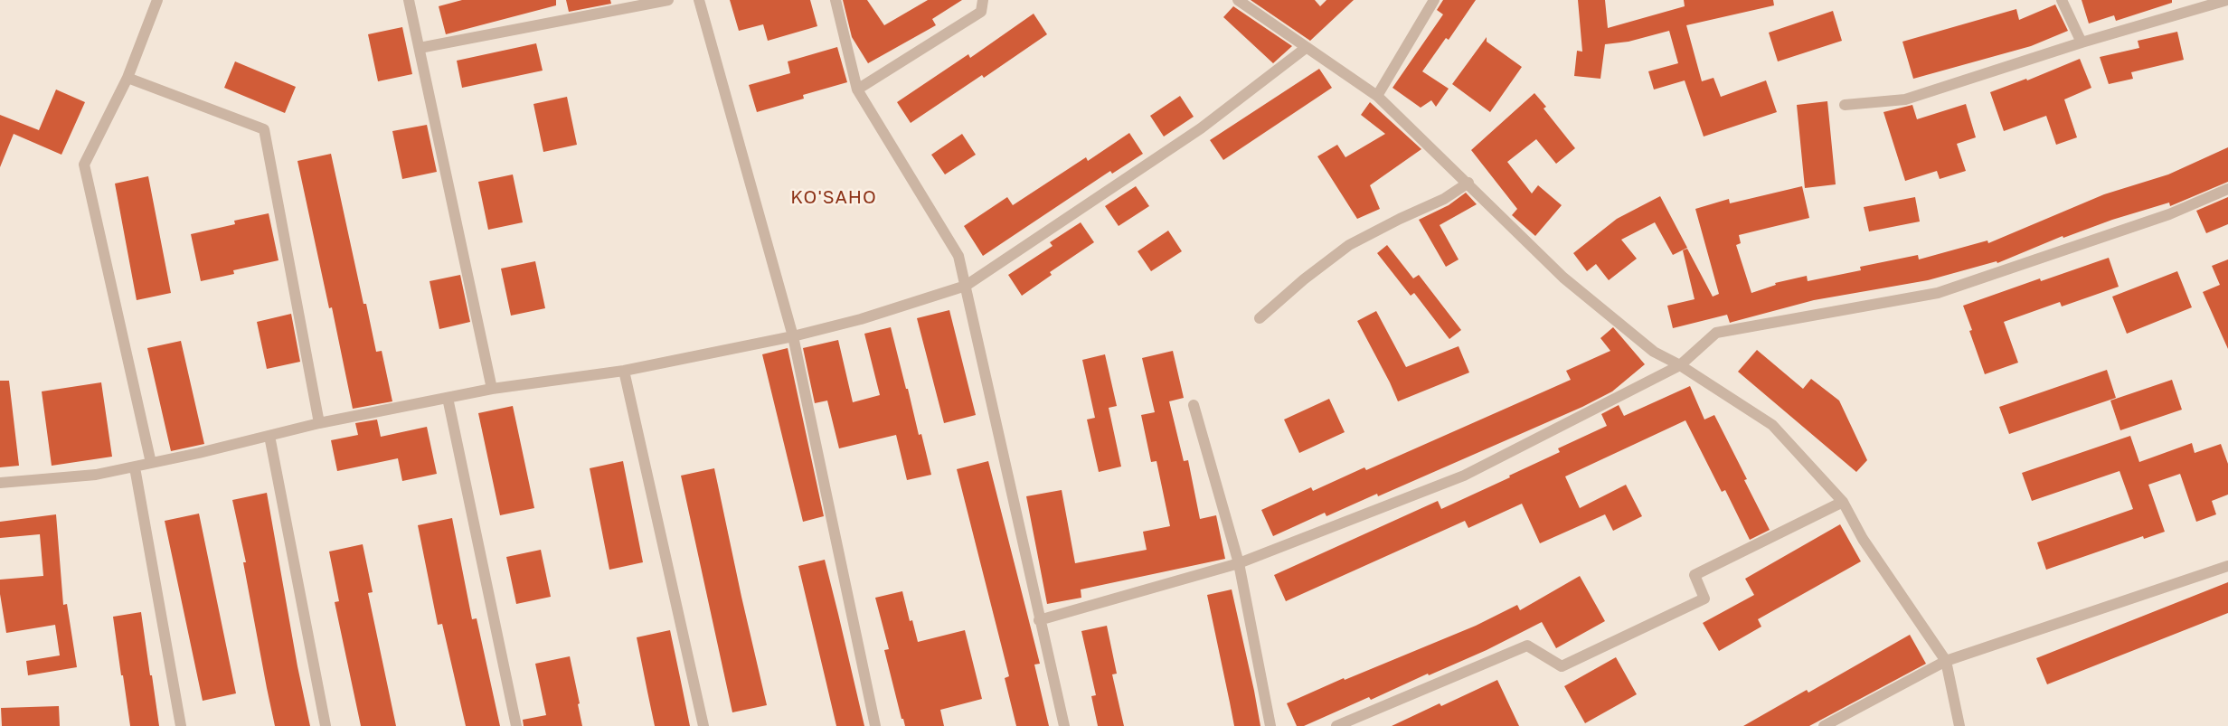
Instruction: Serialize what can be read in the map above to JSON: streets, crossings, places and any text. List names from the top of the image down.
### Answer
{
  "districts": ["KO'SAHO"]
}
